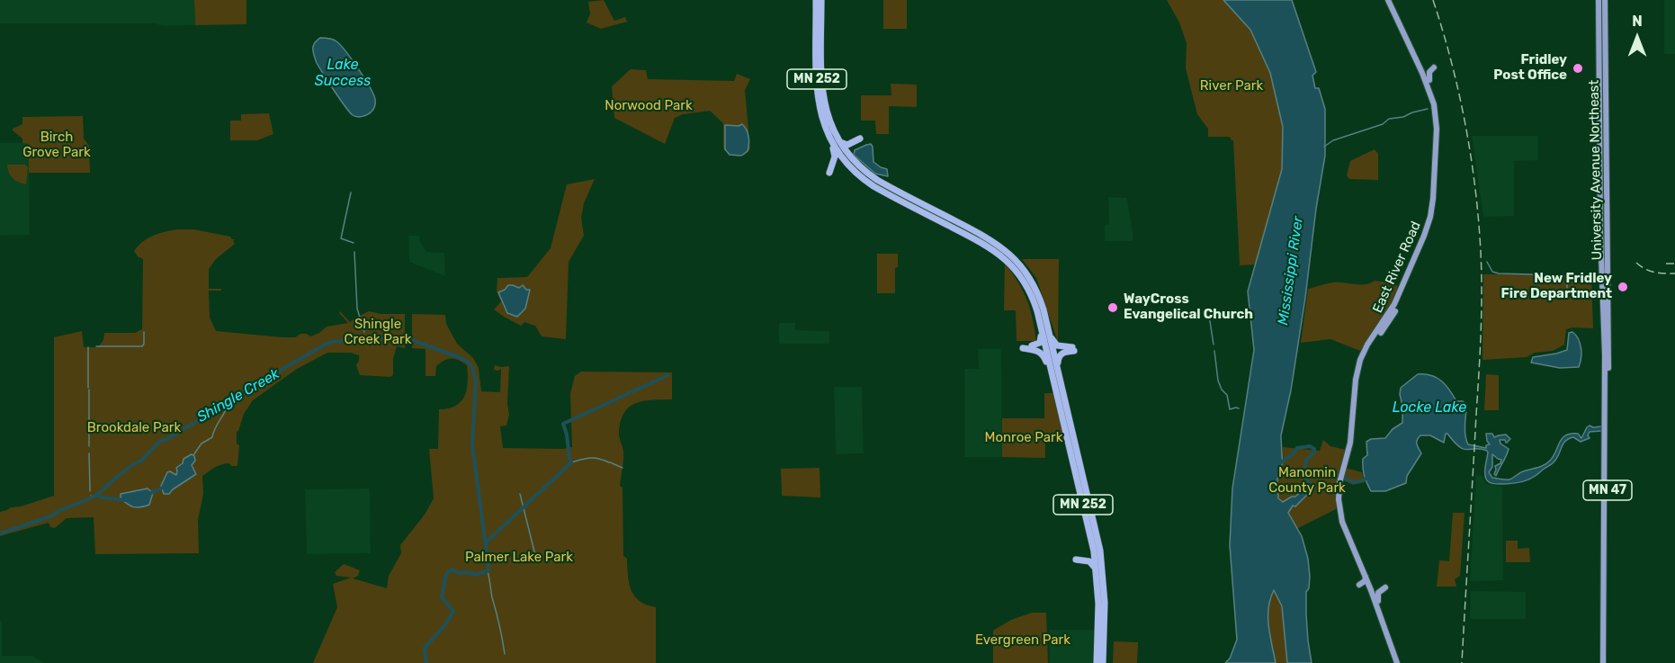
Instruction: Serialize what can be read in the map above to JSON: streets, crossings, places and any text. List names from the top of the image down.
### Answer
{
  "streets": {
    "highway": ["MN 252"],
    "main road": ["University Avenue Northeast", "East River Road", "MN 47"]
  },
  "water": [
    "Lake Success",
    "Mississippi River",
    "Shingle Creek",
    "Locke Lake"
  ],
  "parks": [
    "River Park",
    "Norwood Park",
    "Birch Grove Park",
    "Shingle Creek Park",
    "Brookdale Park",
    "Monroe Park",
    "Manomin County Park",
    "Palmer Lake Park",
    "Evergreen Park"
  ],
  "places": ["Fridley Post Office", "New Fridley Fire Department", "WayCross Evangelical Church"],
  "north": "top"
}
